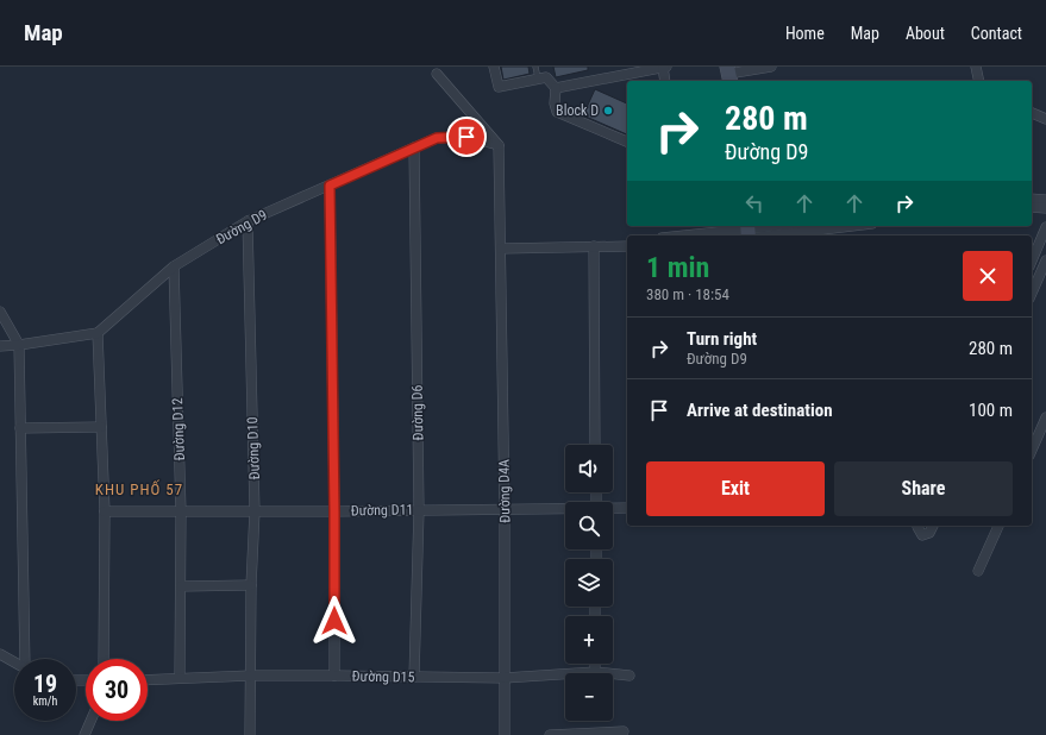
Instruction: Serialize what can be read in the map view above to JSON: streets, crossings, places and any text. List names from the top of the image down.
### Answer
{
  "streets": {
    "street": [
      "Đường D9",
      "Đường D6",
      "Đường D12",
      "Đường D10",
      "Đường D4A",
      "Đường D11",
      "Đường D15"
    ]
  },
  "crossings": [
    ["Đường D9", "Đường D6"],
    ["Đường D9", "Đường D12"],
    ["Đường D9", "Đường D10"],
    ["Đường D9", "Đường D4A"],
    ["Đường D6", "Đường D11"],
    ["Đường D6", "Đường D15"],
    ["Đường D12", "Đường D11"],
    ["Đường D12", "Đường D15"],
    ["Đường D10", "Đường D11"],
    ["Đường D10", "Đường D15"],
    ["Đường D4A", "Đường D11"],
    ["Đường D4A", "Đường D15"]
  ],
  "districts": ["KHU PHỐ 57"],
  "places": ["Block D"],
  "page": {
    "header": "Map",
    "nav": [
      "Home",
      "Map",
      "About",
      "Contact"
    ],
    "turn": ["280 m", "Đường D9"],
    "heading": ["1 min", "380 m · 18:54"],
    "list": [
      {
        "name": "Turn right",
        "note": "Đường D9",
        "value": "280 m"
      },
      {
        "name": "Arrive at destination",
        "value": "100 m"
      }
    ],
    "map_buttons": ["+", "−"],
    "buttons": ["Exit", "Share"],
    "speed": "19 km/h",
    "limit": "30"
  }
}
